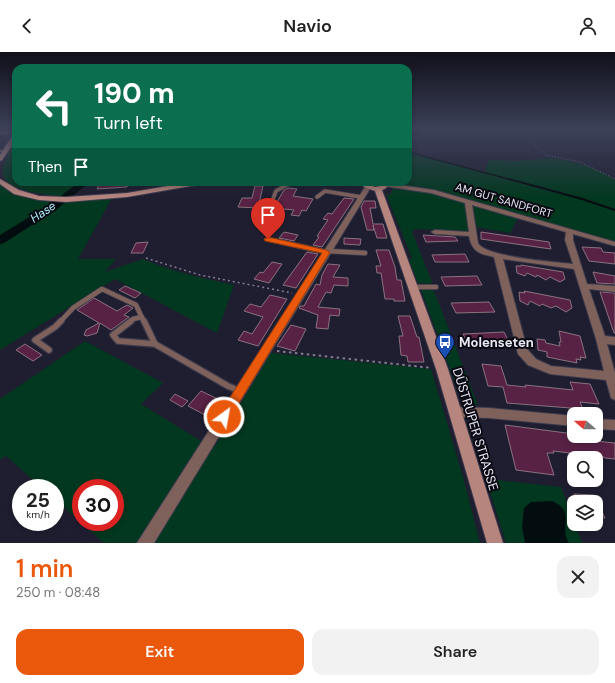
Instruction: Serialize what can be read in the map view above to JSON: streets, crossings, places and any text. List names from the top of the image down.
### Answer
{
  "streets": {
    "street": ["AM GUT SANDFORT", "DÜSTRUPER STRASSE"]
  },
  "water": ["Hase"],
  "places": {
    "bus stop": ["Molenseten"]
  },
  "north": "left",
  "page": {
    "header": "Navio",
    "turn": ["190 m", "Turn left"],
    "then": "Then",
    "speed": "25 km/h",
    "limit": "30",
    "heading": ["1 min", "250 m · 08:48"],
    "buttons": ["Exit", "Share"]
  }
}
